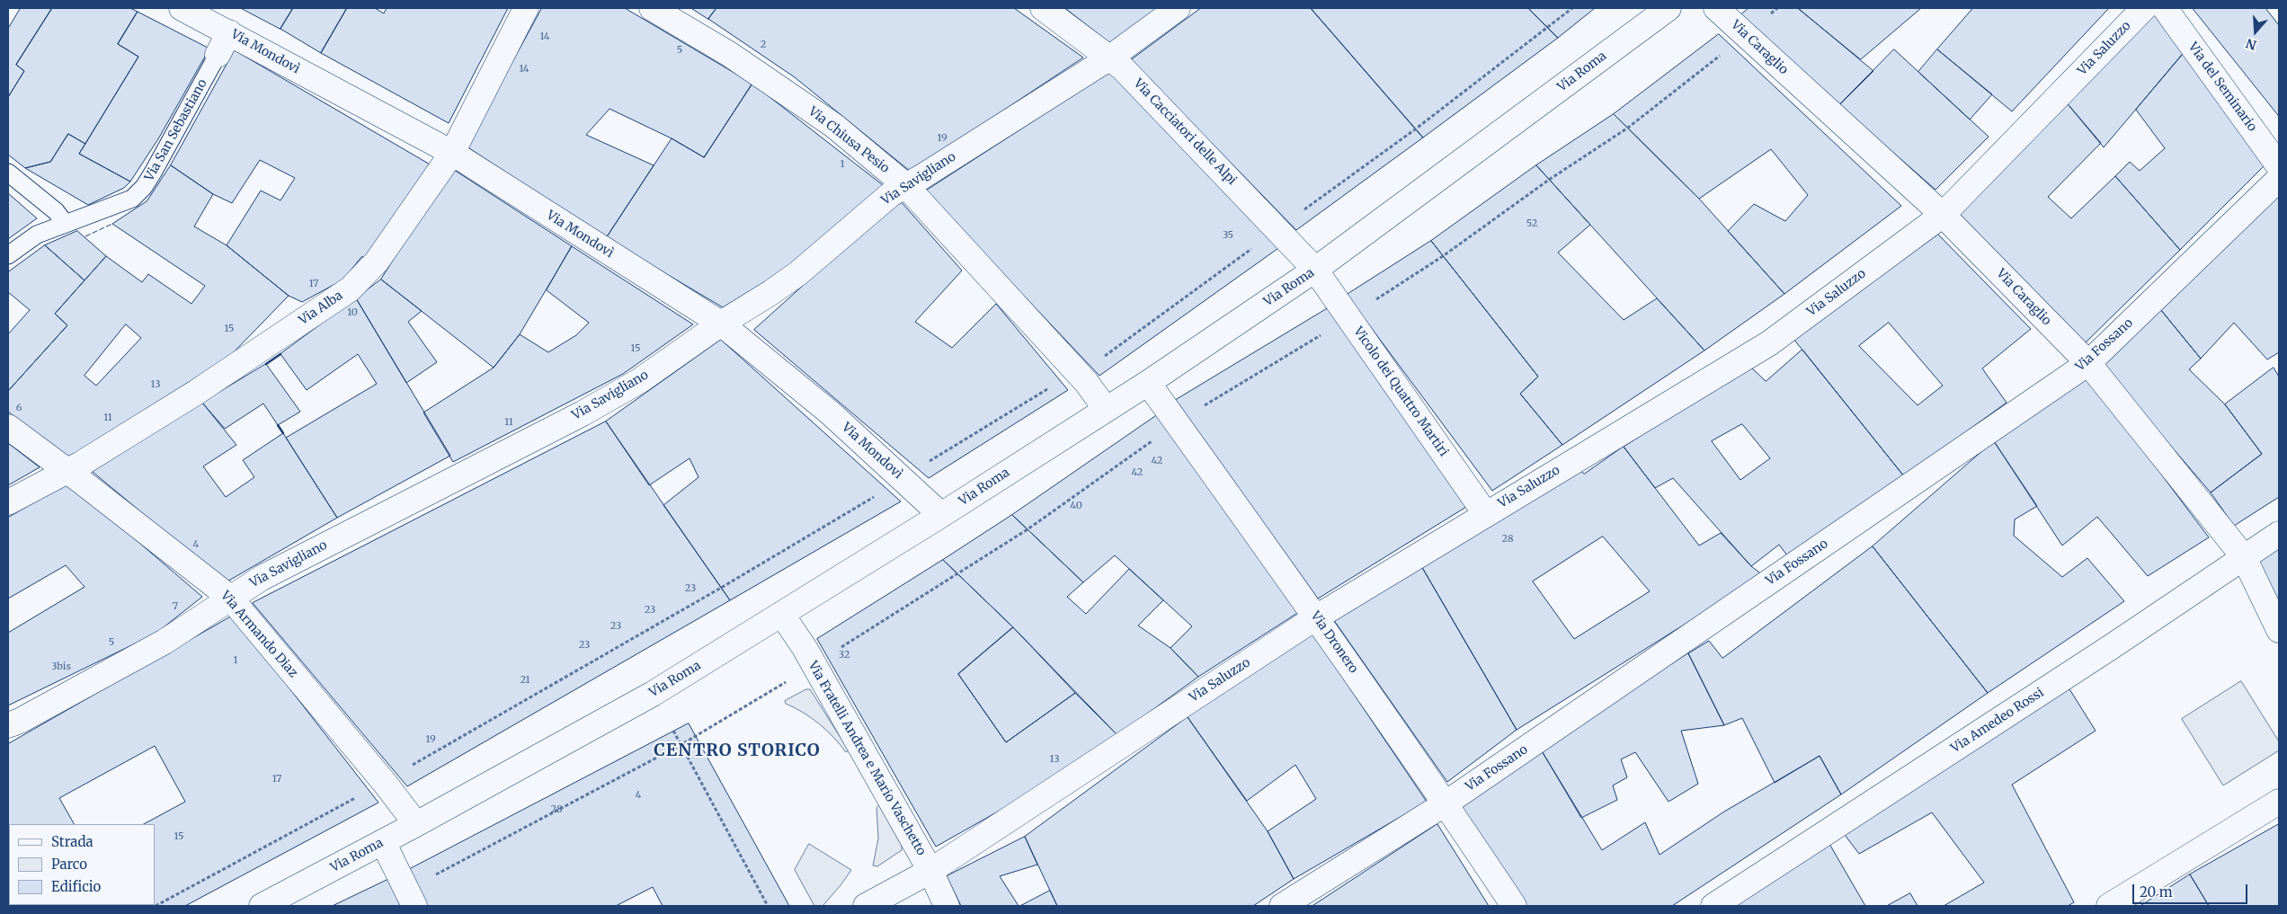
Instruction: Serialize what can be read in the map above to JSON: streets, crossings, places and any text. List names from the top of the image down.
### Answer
{
  "streets": {
    "street": [
      "Via Caraglio",
      "Via Saluzzo",
      "Via Mondovì",
      "Via Roma",
      "Via del Seminario",
      "Via San Sebastiano",
      "Via Cacciatori delle Alpi",
      "Via Chiusa Pesio",
      "Via Savigliano",
      "Via Alba",
      "Via Fossano",
      "Vicolo dei Quattro Martiri",
      "Via Armando Diaz",
      "Via Dronero",
      "Via Amedeo Rossi",
      "Via Fratelli Andrea e Mario Vaschetto"
    ]
  },
  "crossings": [
    ["Via Caraglio", "Via Saluzzo"],
    ["Via Caraglio", "Via Fossano"],
    ["Via Caraglio", "Via Amedeo Rossi"],
    ["Via Saluzzo", "Vicolo dei Quattro Martiri"],
    ["Via Saluzzo", "Via Dronero"],
    ["Via Saluzzo", "Via Fratelli Andrea e Mario Vaschetto"],
    ["Via Mondovì", "Via Roma"],
    ["Via Mondovì", "Via San Sebastiano"],
    ["Via Mondovì", "Via Savigliano"],
    ["Via Mondovì", "Via Alba"],
    ["Via Roma", "Via Cacciatori delle Alpi"],
    ["Via Roma", "Via Chiusa Pesio"],
    ["Via Roma", "Vicolo dei Quattro Martiri"],
    ["Via Roma", "Via Armando Diaz"],
    ["Via Roma", "Via Dronero"],
    ["Via Roma", "Via Fratelli Andrea e Mario Vaschetto"],
    ["Via Cacciatori delle Alpi", "Via Savigliano"],
    ["Via Cacciatori delle Alpi", "Vicolo dei Quattro Martiri"],
    ["Via Chiusa Pesio", "Via Savigliano"],
    ["Via Savigliano", "Via Armando Diaz"],
    ["Via Alba", "Via Armando Diaz"],
    ["Via Fossano", "Via Dronero"]
  ],
  "districts": ["CENTRO STORICO"],
  "house_numbers": [
    "14",
    "2",
    "5",
    "14",
    "19",
    "1",
    "52",
    "35",
    "17",
    "10",
    "15",
    "15",
    "13",
    "6",
    "11",
    "11",
    "42",
    "42",
    "40",
    "28",
    "4",
    "23",
    "7",
    "23",
    "23",
    "5",
    "23",
    "32",
    "1",
    "3bis",
    "21",
    "19",
    "13",
    "17",
    "4",
    "28",
    "15"
  ],
  "legend": ["Strada", "Parco", "Edificio"],
  "scale_bar": "20 m",
  "north": "bottom"
}
